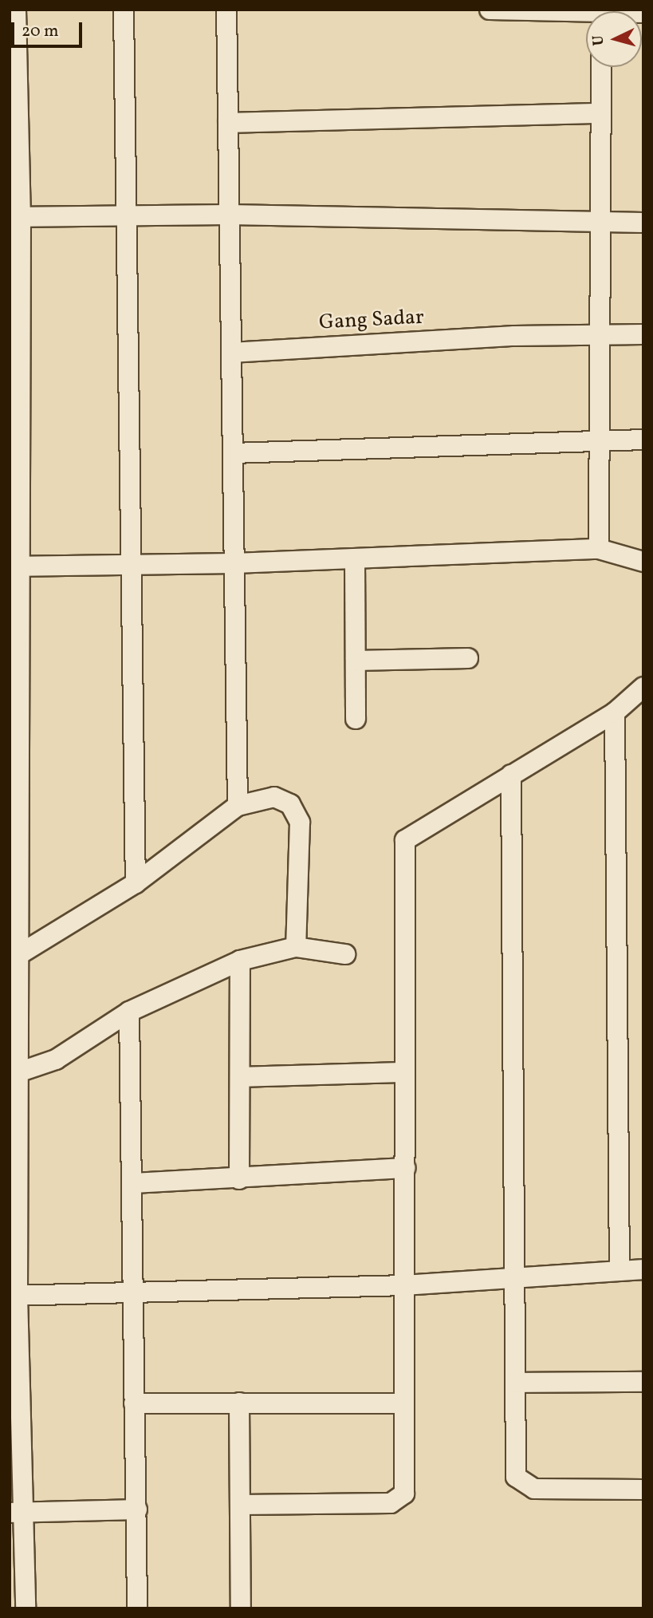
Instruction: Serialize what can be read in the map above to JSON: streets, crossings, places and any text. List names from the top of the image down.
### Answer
{
  "streets": {
    "street": ["Gang Sadar"]
  },
  "scale_bar": "20 m",
  "north": "left"
}
